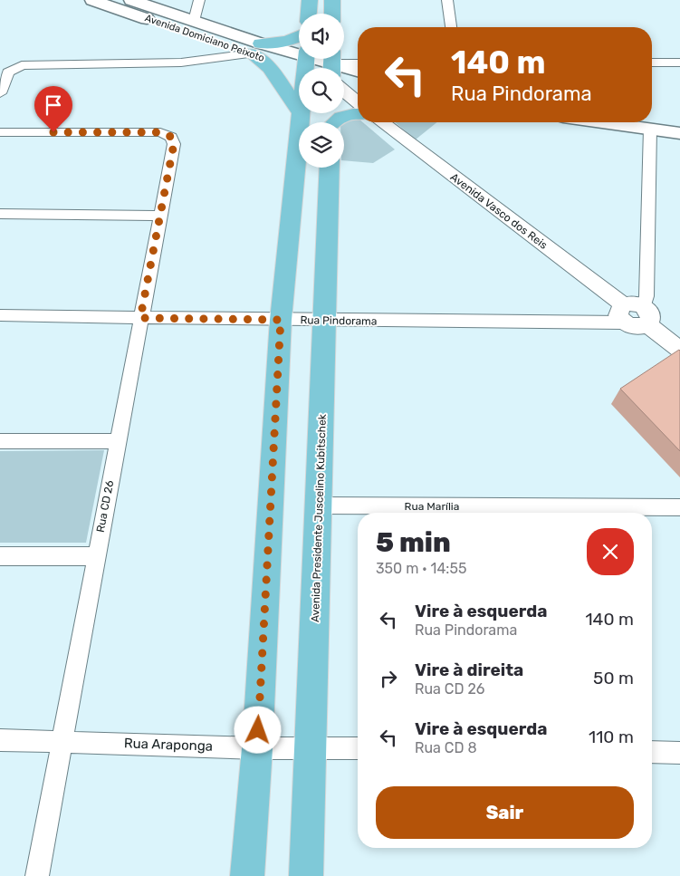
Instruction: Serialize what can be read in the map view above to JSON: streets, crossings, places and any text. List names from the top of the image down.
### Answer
{
  "streets": {
    "main road": ["Avenida Domiciano Peixoto", "Avenida Presidente Juscelino Kubitschek"],
    "street": [
      "Avenida Vasco dos Reis",
      "Rua Pindorama",
      "Rua CD 26",
      "Rua Marília",
      "Rua Araponga"
    ]
  },
  "crossings": [
    ["Avenida Vasco dos Reis", "Rua Pindorama"],
    ["Rua Pindorama", "Rua CD 26"],
    ["Rua Pindorama", "Avenida Presidente Juscelino Kubitschek"],
    ["Rua CD 26", "Rua Araponga"],
    ["Rua Marília", "Avenida Presidente Juscelino Kubitschek"],
    ["Avenida Presidente Juscelino Kubitschek", "Rua Araponga"]
  ],
  "page": {
    "turn": ["140 m", "Rua Pindorama"],
    "heading": ["5 min", "350 m · 14:55"],
    "list": [
      {
        "name": "Vire à esquerda",
        "note": "Rua Pindorama",
        "value": "140 m"
      },
      {
        "name": "Vire à direita",
        "note": "Rua CD 26",
        "value": "50 m"
      },
      {
        "name": "Vire à esquerda",
        "note": "Rua CD 8",
        "value": "110 m"
      }
    ],
    "buttons": "Sair"
  }
}
